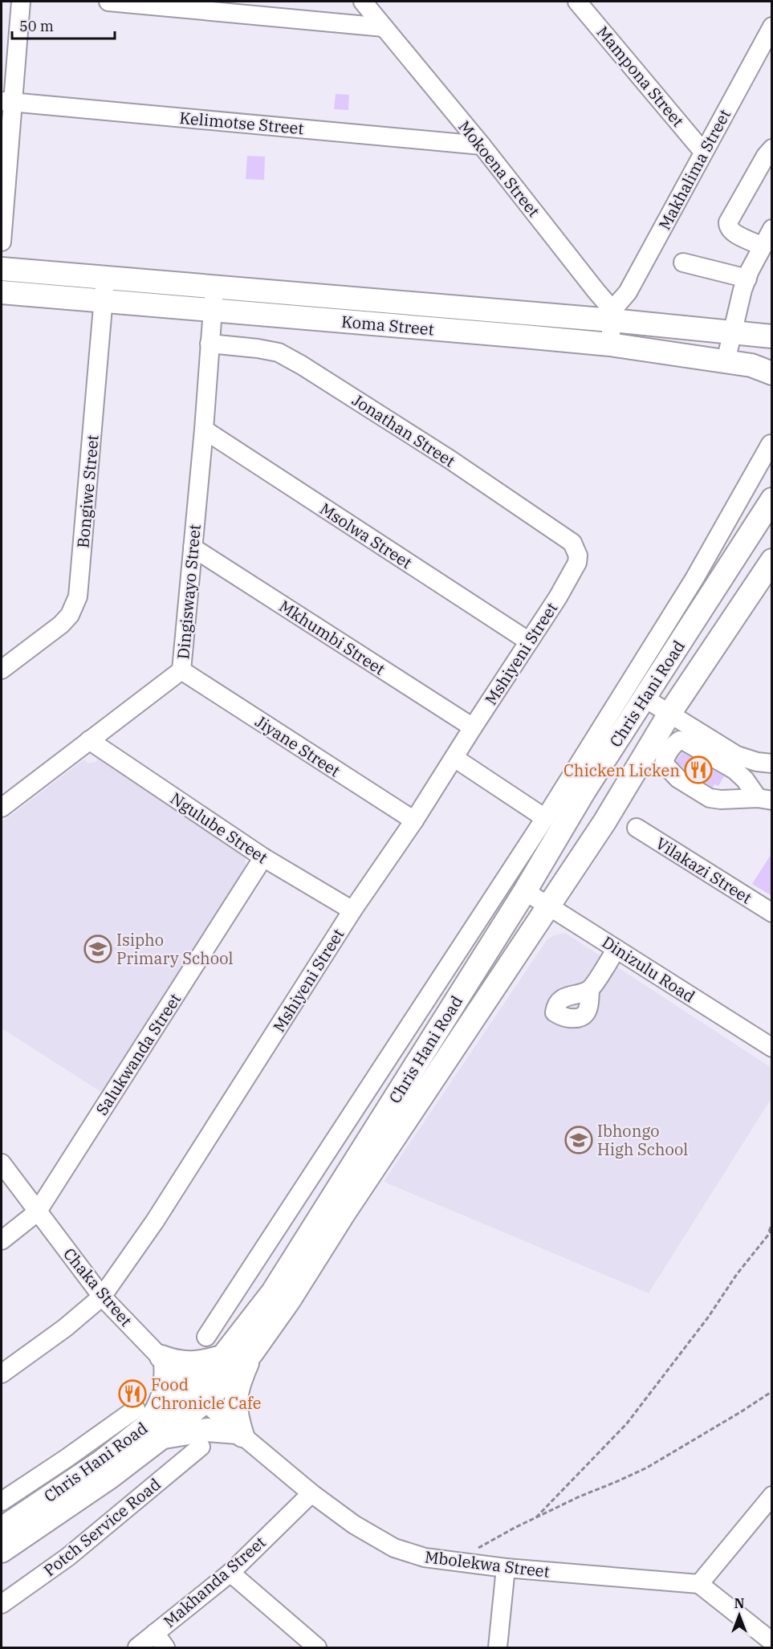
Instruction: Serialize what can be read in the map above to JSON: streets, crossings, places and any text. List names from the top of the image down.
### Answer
{
  "streets": {
    "main road": ["Koma Street", "Chris Hani Road"],
    "street": [
      "Mampona Street",
      "Kelimotse Street",
      "Mokoena Street",
      "Makhalima Street",
      "Jonathan Street",
      "Bongiwe Street",
      "Msolwa Street",
      "Dingiswayo Street",
      "Mkhumbi Street",
      "Mshiyeni Street",
      "Jiyane Street",
      "Ngulube Street",
      "Vilakazi Street",
      "Dinizulu Road",
      "Salukwanda Street",
      "Chaka Street",
      "Potch Service Road",
      "Mbolekwa Street",
      "Makhanda Street"
    ]
  },
  "crossings": [
    ["Mampona Street", "Makhalima Street"],
    ["Kelimotse Street", "Mokoena Street"],
    ["Mokoena Street", "Makhalima Street"],
    ["Mokoena Street", "Koma Street"],
    ["Makhalima Street", "Koma Street"],
    ["Koma Street", "Bongiwe Street"],
    ["Koma Street", "Dingiswayo Street"],
    ["Jonathan Street", "Dingiswayo Street"],
    ["Jonathan Street", "Mshiyeni Street"],
    ["Msolwa Street", "Dingiswayo Street"],
    ["Msolwa Street", "Mshiyeni Street"],
    ["Dingiswayo Street", "Mkhumbi Street"],
    ["Dingiswayo Street", "Jiyane Street"],
    ["Dingiswayo Street", "Ngulube Street"],
    ["Mkhumbi Street", "Mshiyeni Street"],
    ["Mshiyeni Street", "Jiyane Street"],
    ["Mshiyeni Street", "Ngulube Street"],
    ["Mshiyeni Street", "Chaka Street"],
    ["Chris Hani Road", "Dinizulu Road"],
    ["Chris Hani Road", "Chaka Street"],
    ["Chris Hani Road", "Mbolekwa Street"],
    ["Ngulube Street", "Salukwanda Street"],
    ["Salukwanda Street", "Chaka Street"],
    ["Chaka Street", "Mbolekwa Street"],
    ["Mbolekwa Street", "Makhanda Street"]
  ],
  "places": {
    "restaurant": ["Chicken Licken", "Food Chronicle Cafe"],
    "school or university": ["Isipho Primary School", "Ibhongo High School"]
  },
  "scale_bar": "50 m",
  "north": "top"
}
